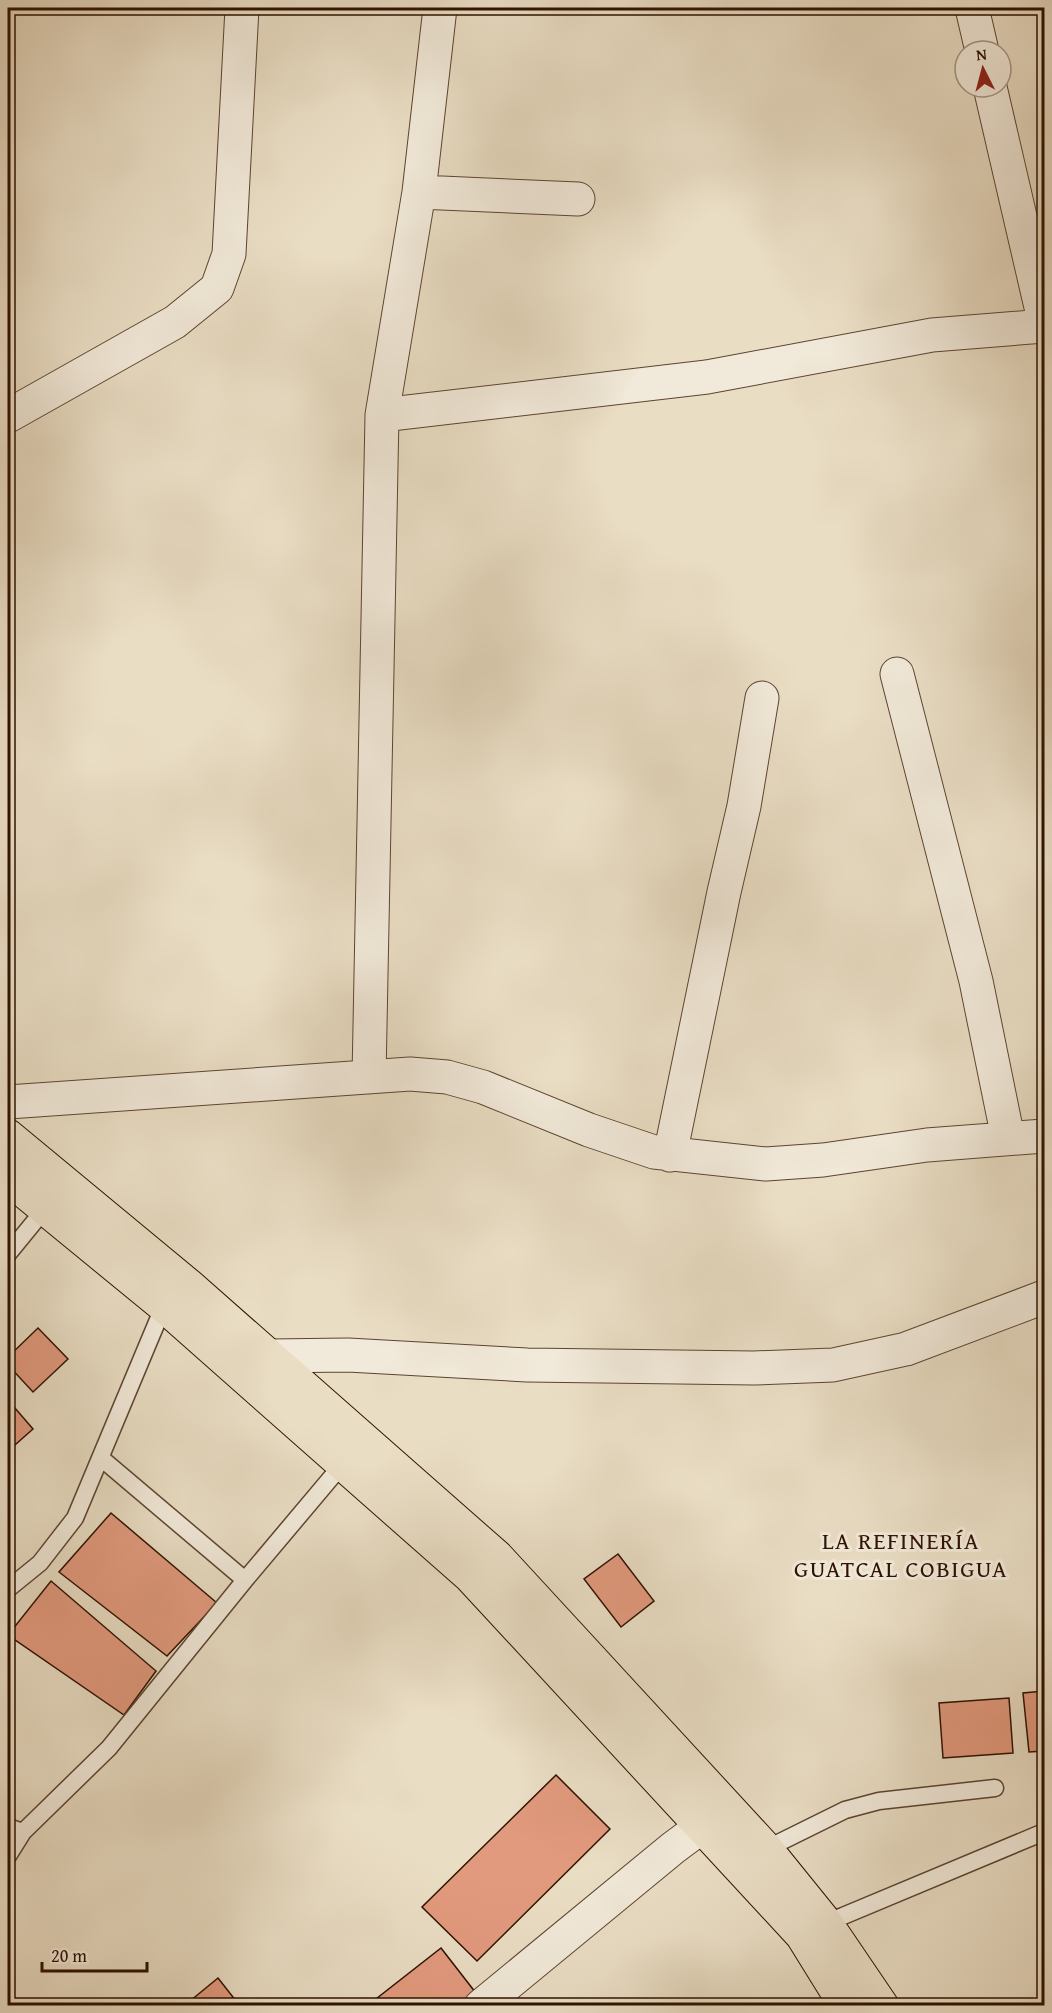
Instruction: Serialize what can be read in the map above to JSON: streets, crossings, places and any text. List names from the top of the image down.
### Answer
{
  "districts": ["LA REFINERÍA GUATCAL COBIGUA"],
  "scale_bar": "20 m",
  "north": "top"
}
